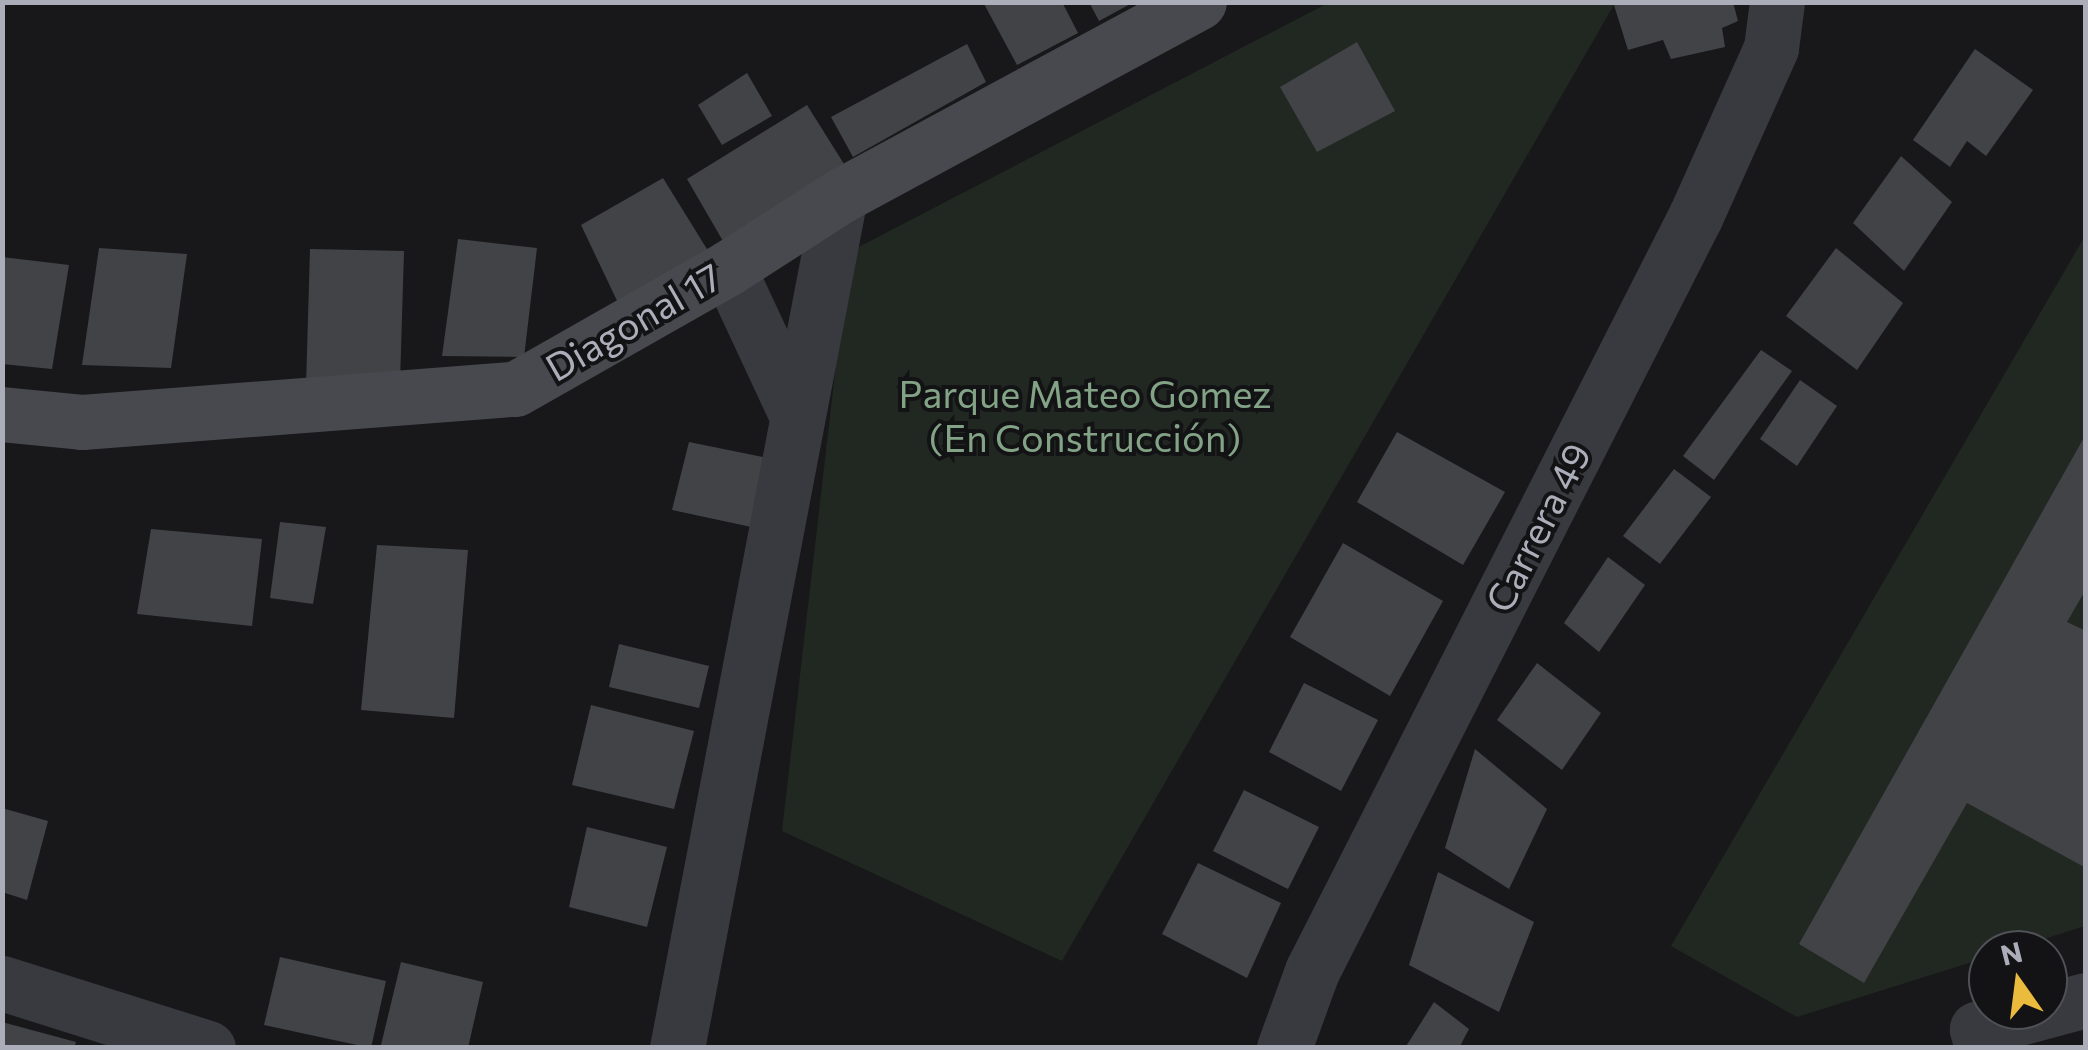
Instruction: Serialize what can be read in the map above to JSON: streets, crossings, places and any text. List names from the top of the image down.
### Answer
{
  "streets": {
    "street": ["Diagonal 17", "Carrera 49"]
  },
  "parks": ["Parque Mateo Gomez (En Construcción)"],
  "north": "top"
}
